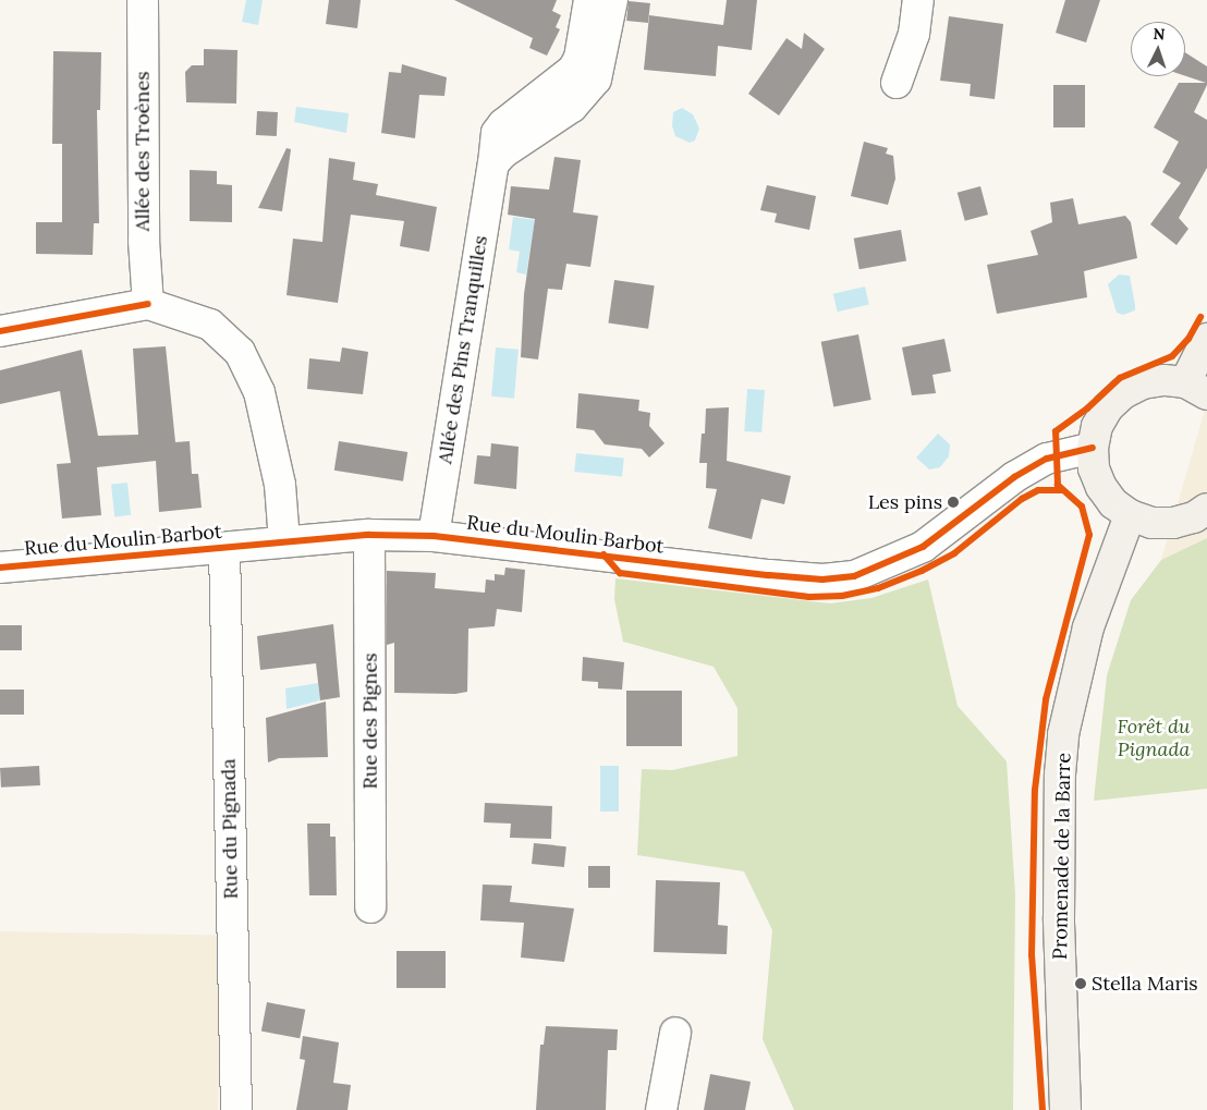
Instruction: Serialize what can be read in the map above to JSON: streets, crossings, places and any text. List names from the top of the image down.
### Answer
{
  "streets": {
    "main road": ["Promenade de la Barre"],
    "street": [
      "Allée des Troènes",
      "Allée des Pins Tranquilles",
      "Rue du Moulin Barbot",
      "Rue des Pignes",
      "Rue du Pignada"
    ]
  },
  "crossings": [
    ["Allée des Pins Tranquilles", "Rue du Moulin Barbot"],
    ["Rue du Moulin Barbot", "Rue des Pignes"],
    ["Rue du Moulin Barbot", "Rue du Pignada"]
  ],
  "parks": ["Forêt du Pignada"],
  "places": ["Les pins", "Stella Maris"],
  "north": "top"
}
